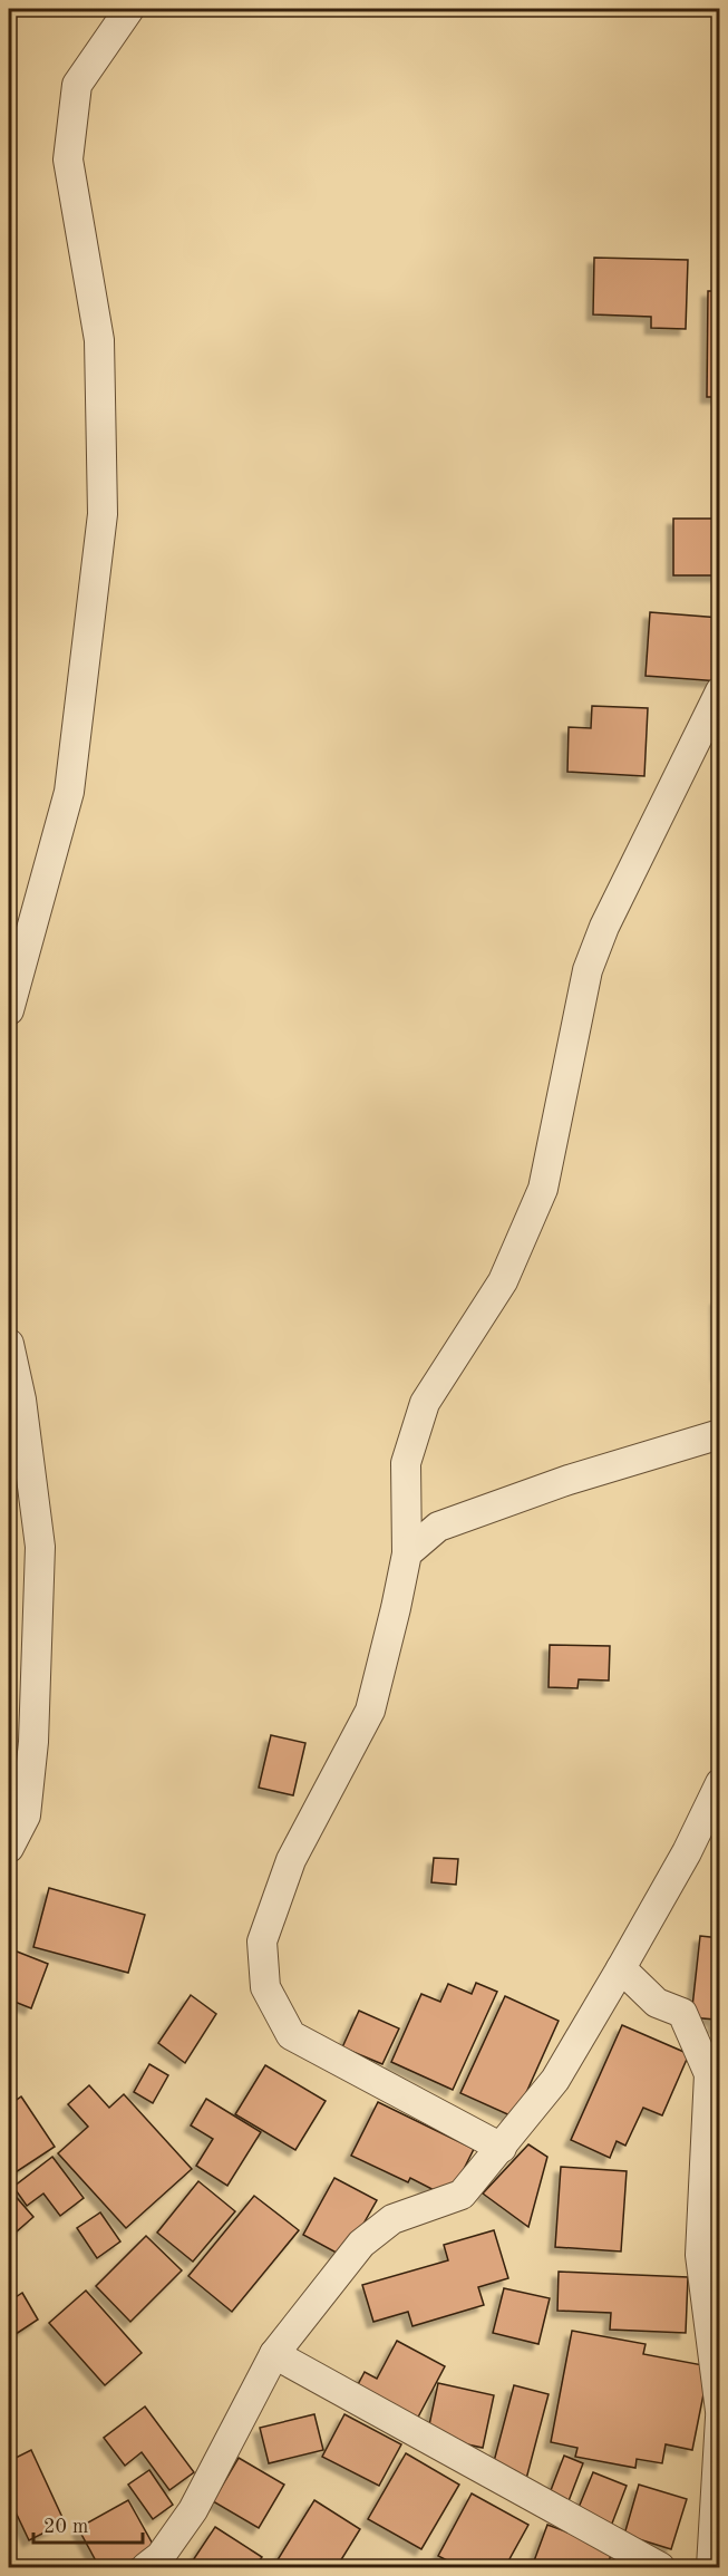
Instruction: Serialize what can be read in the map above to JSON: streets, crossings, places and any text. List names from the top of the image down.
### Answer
{
  "scale_bar": "20 m"
}
